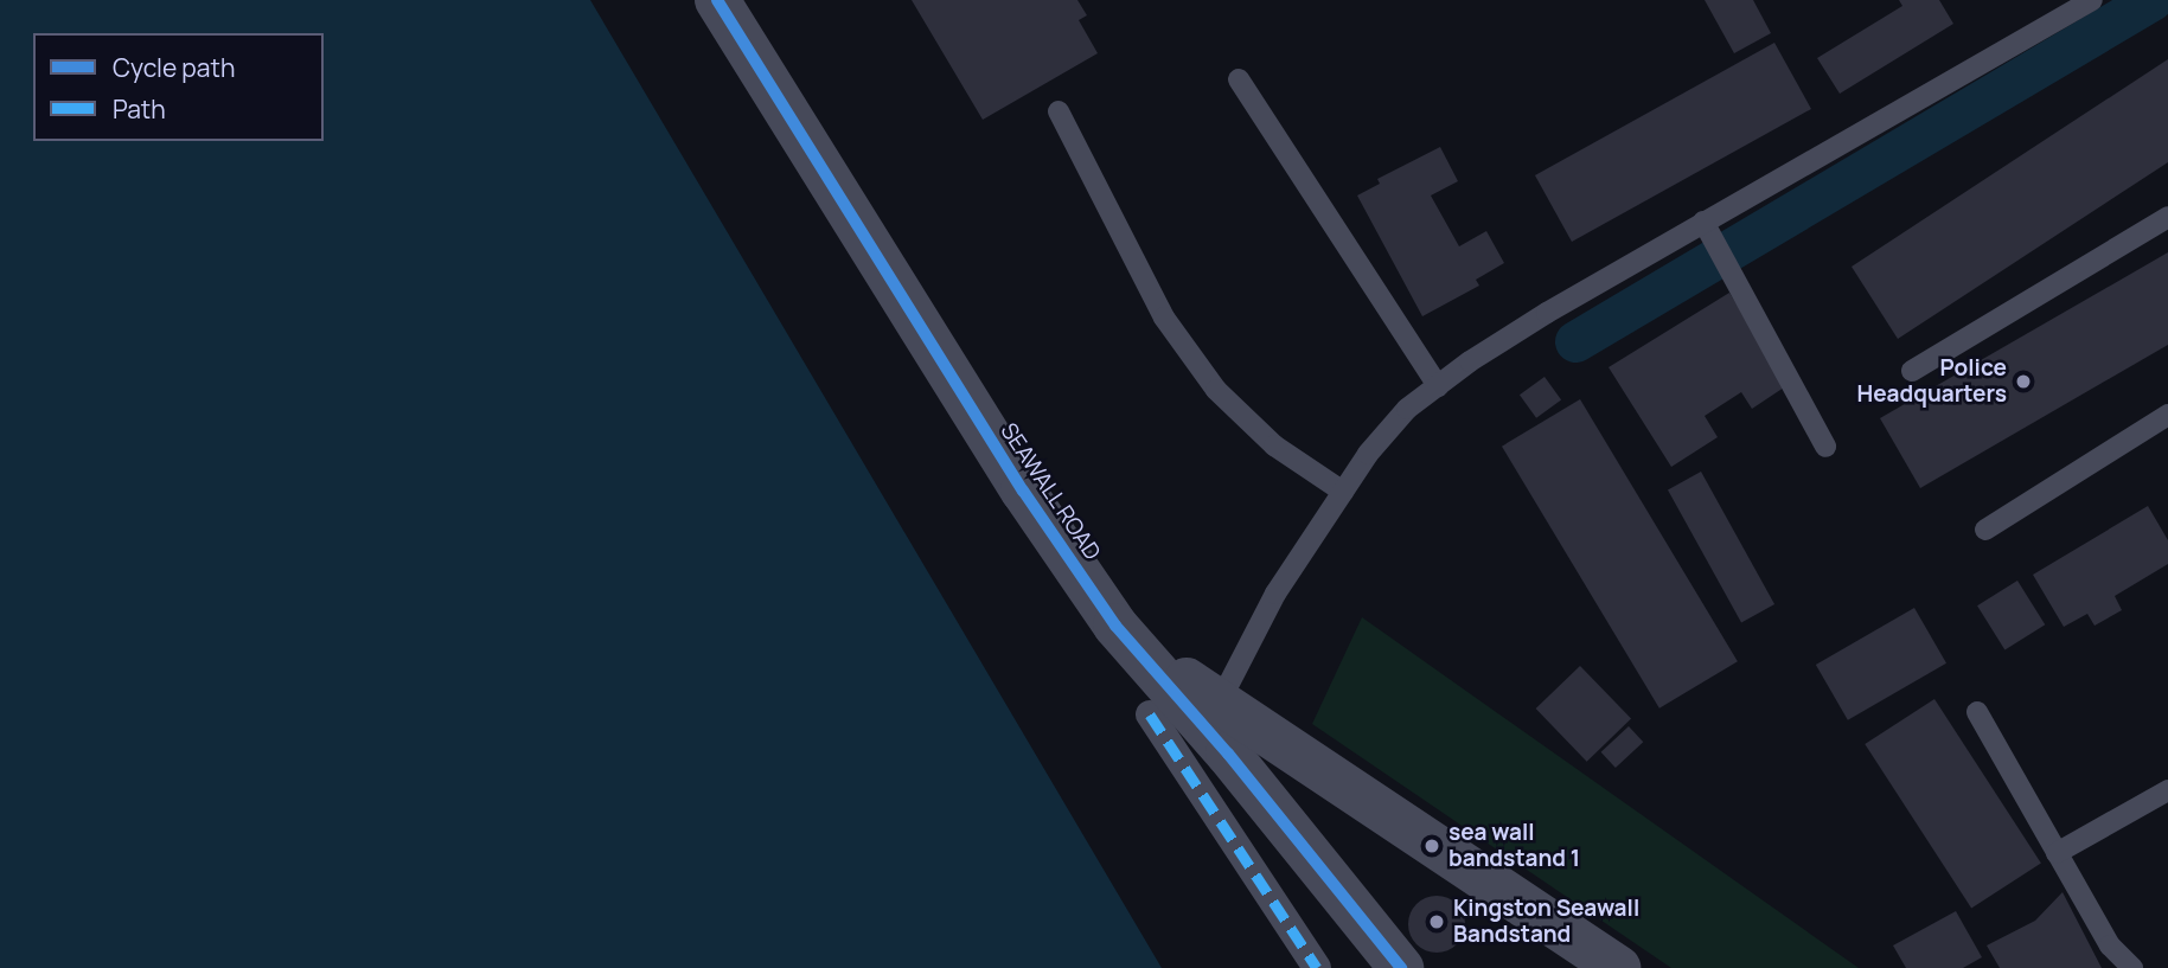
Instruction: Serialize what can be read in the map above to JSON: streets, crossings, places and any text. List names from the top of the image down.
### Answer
{
  "streets": {
    "street": ["SEAWALL ROAD"]
  },
  "places": ["Police Headquarters", "sea wall bandstand 1", "Kingston Seawall Bandstand"],
  "legend": ["Cycle path", "Path"]
}
